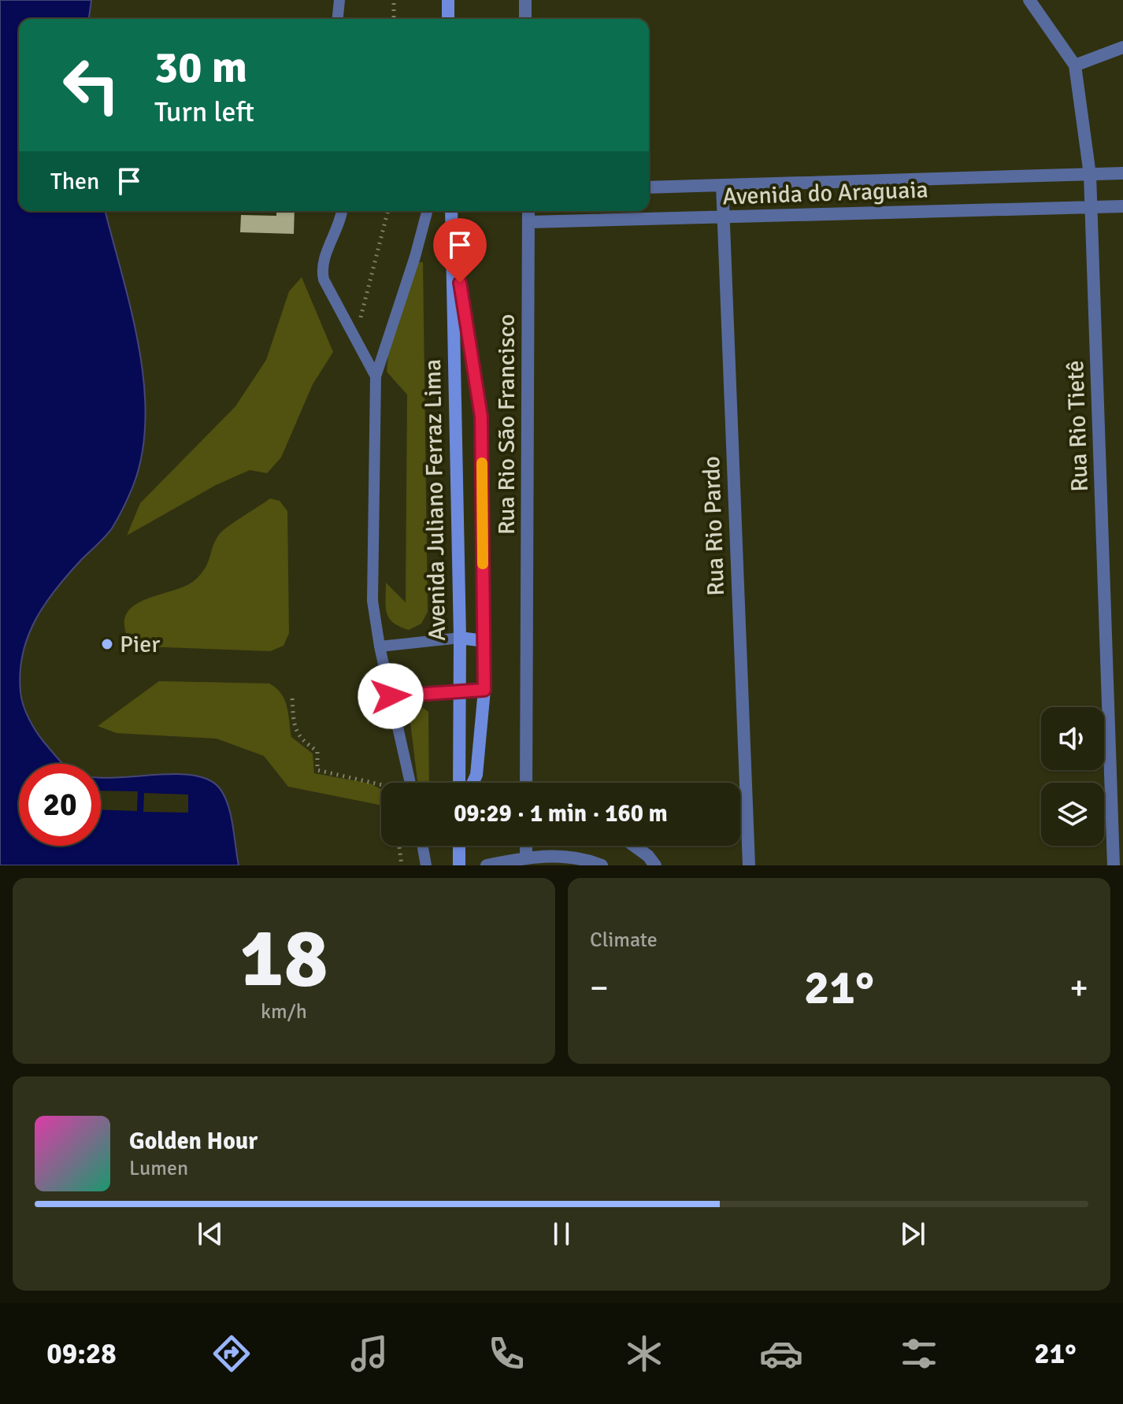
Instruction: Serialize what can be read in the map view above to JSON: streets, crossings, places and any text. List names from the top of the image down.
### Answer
{
  "streets": {
    "main road": ["Avenida Juliano Ferraz Lima"],
    "street": [
      "Avenida do Araguaia",
      "Rua Rio São Francisco",
      "Rua Rio Tietê",
      "Rua Rio Pardo"
    ]
  },
  "crossings": [
    ["Avenida do Araguaia", "Rua Rio São Francisco"],
    ["Avenida do Araguaia", "Rua Rio Tietê"],
    ["Avenida do Araguaia", "Rua Rio Pardo"]
  ],
  "places": ["Pier"],
  "page": {
    "turn": ["30 m", "Turn left"],
    "then": "Then",
    "limit": "20",
    "trip": "09:29 · 1 min · 160 m",
    "tile": [
      ["18", "km/h"],
      "Climate"
    ],
    "heat": ["−", "21°", "+"],
    "song": ["Golden Hour", "Lumen"],
    "tabs": ["09:28", "21°"]
  }
}
